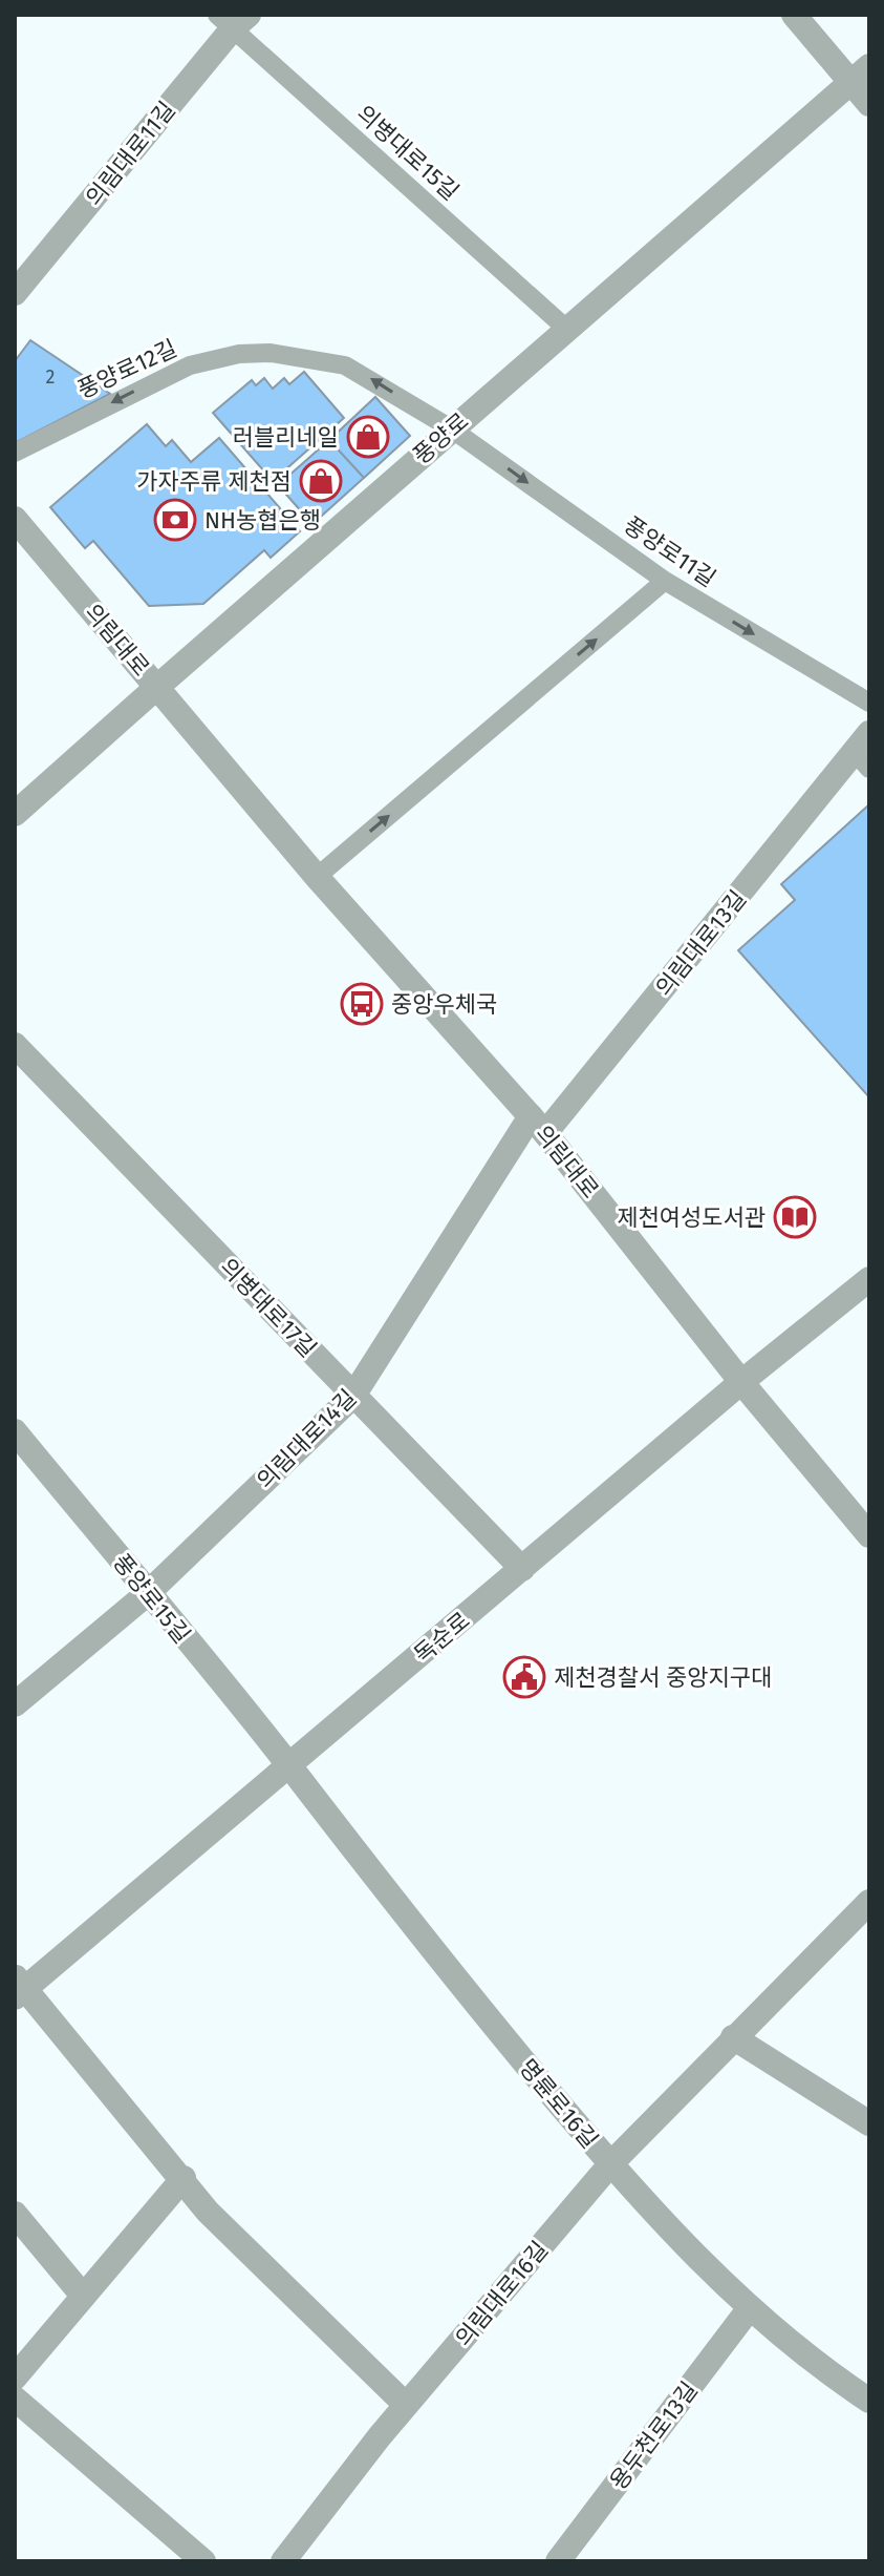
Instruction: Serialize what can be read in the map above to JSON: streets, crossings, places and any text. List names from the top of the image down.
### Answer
{
  "streets": {
    "street": [
      "의림대로11길",
      "풍양로",
      "의림대로",
      "의림대로13길",
      "의병대로17길",
      "의림대로14길",
      "풍양로15길",
      "독순로",
      "명륜로16길",
      "의림대로16길",
      "용두천로13길"
    ],
    "lane": ["의병대로15길", "풍양로12길", "풍양로11길"]
  },
  "crossings": [
    ["의병대로15길", "의림대로11길"],
    ["의병대로15길", "풍양로"],
    ["풍양로12길", "풍양로"],
    ["풍양로12길", "풍양로11길"],
    ["풍양로", "풍양로11길"],
    ["풍양로", "의림대로"],
    ["의림대로", "의림대로13길"],
    ["의림대로", "의림대로14길"],
    ["의림대로", "독순로"],
    ["의림대로13길", "의림대로14길"],
    ["의병대로17길", "의림대로14길"],
    ["의병대로17길", "독순로"],
    ["의림대로14길", "풍양로15길"],
    ["풍양로15길", "독순로"],
    ["풍양로15길", "명륜로16길"],
    ["독순로", "명륜로16길"],
    ["명륜로16길", "의림대로16길"],
    ["명륜로16길", "용두천로13길"]
  ],
  "one_way": ["풍양로12길", "풍양로11길"],
  "places": {
    "shop": ["러블리네일", "가자주류 제천점"],
    "bank": ["NH농협은행"],
    "bus stop": ["중앙우체국"],
    "library": ["제천여성도서관"],
    "public building": ["제천경찰서 중앙지구대"]
  },
  "house_numbers": ["2"]
}
